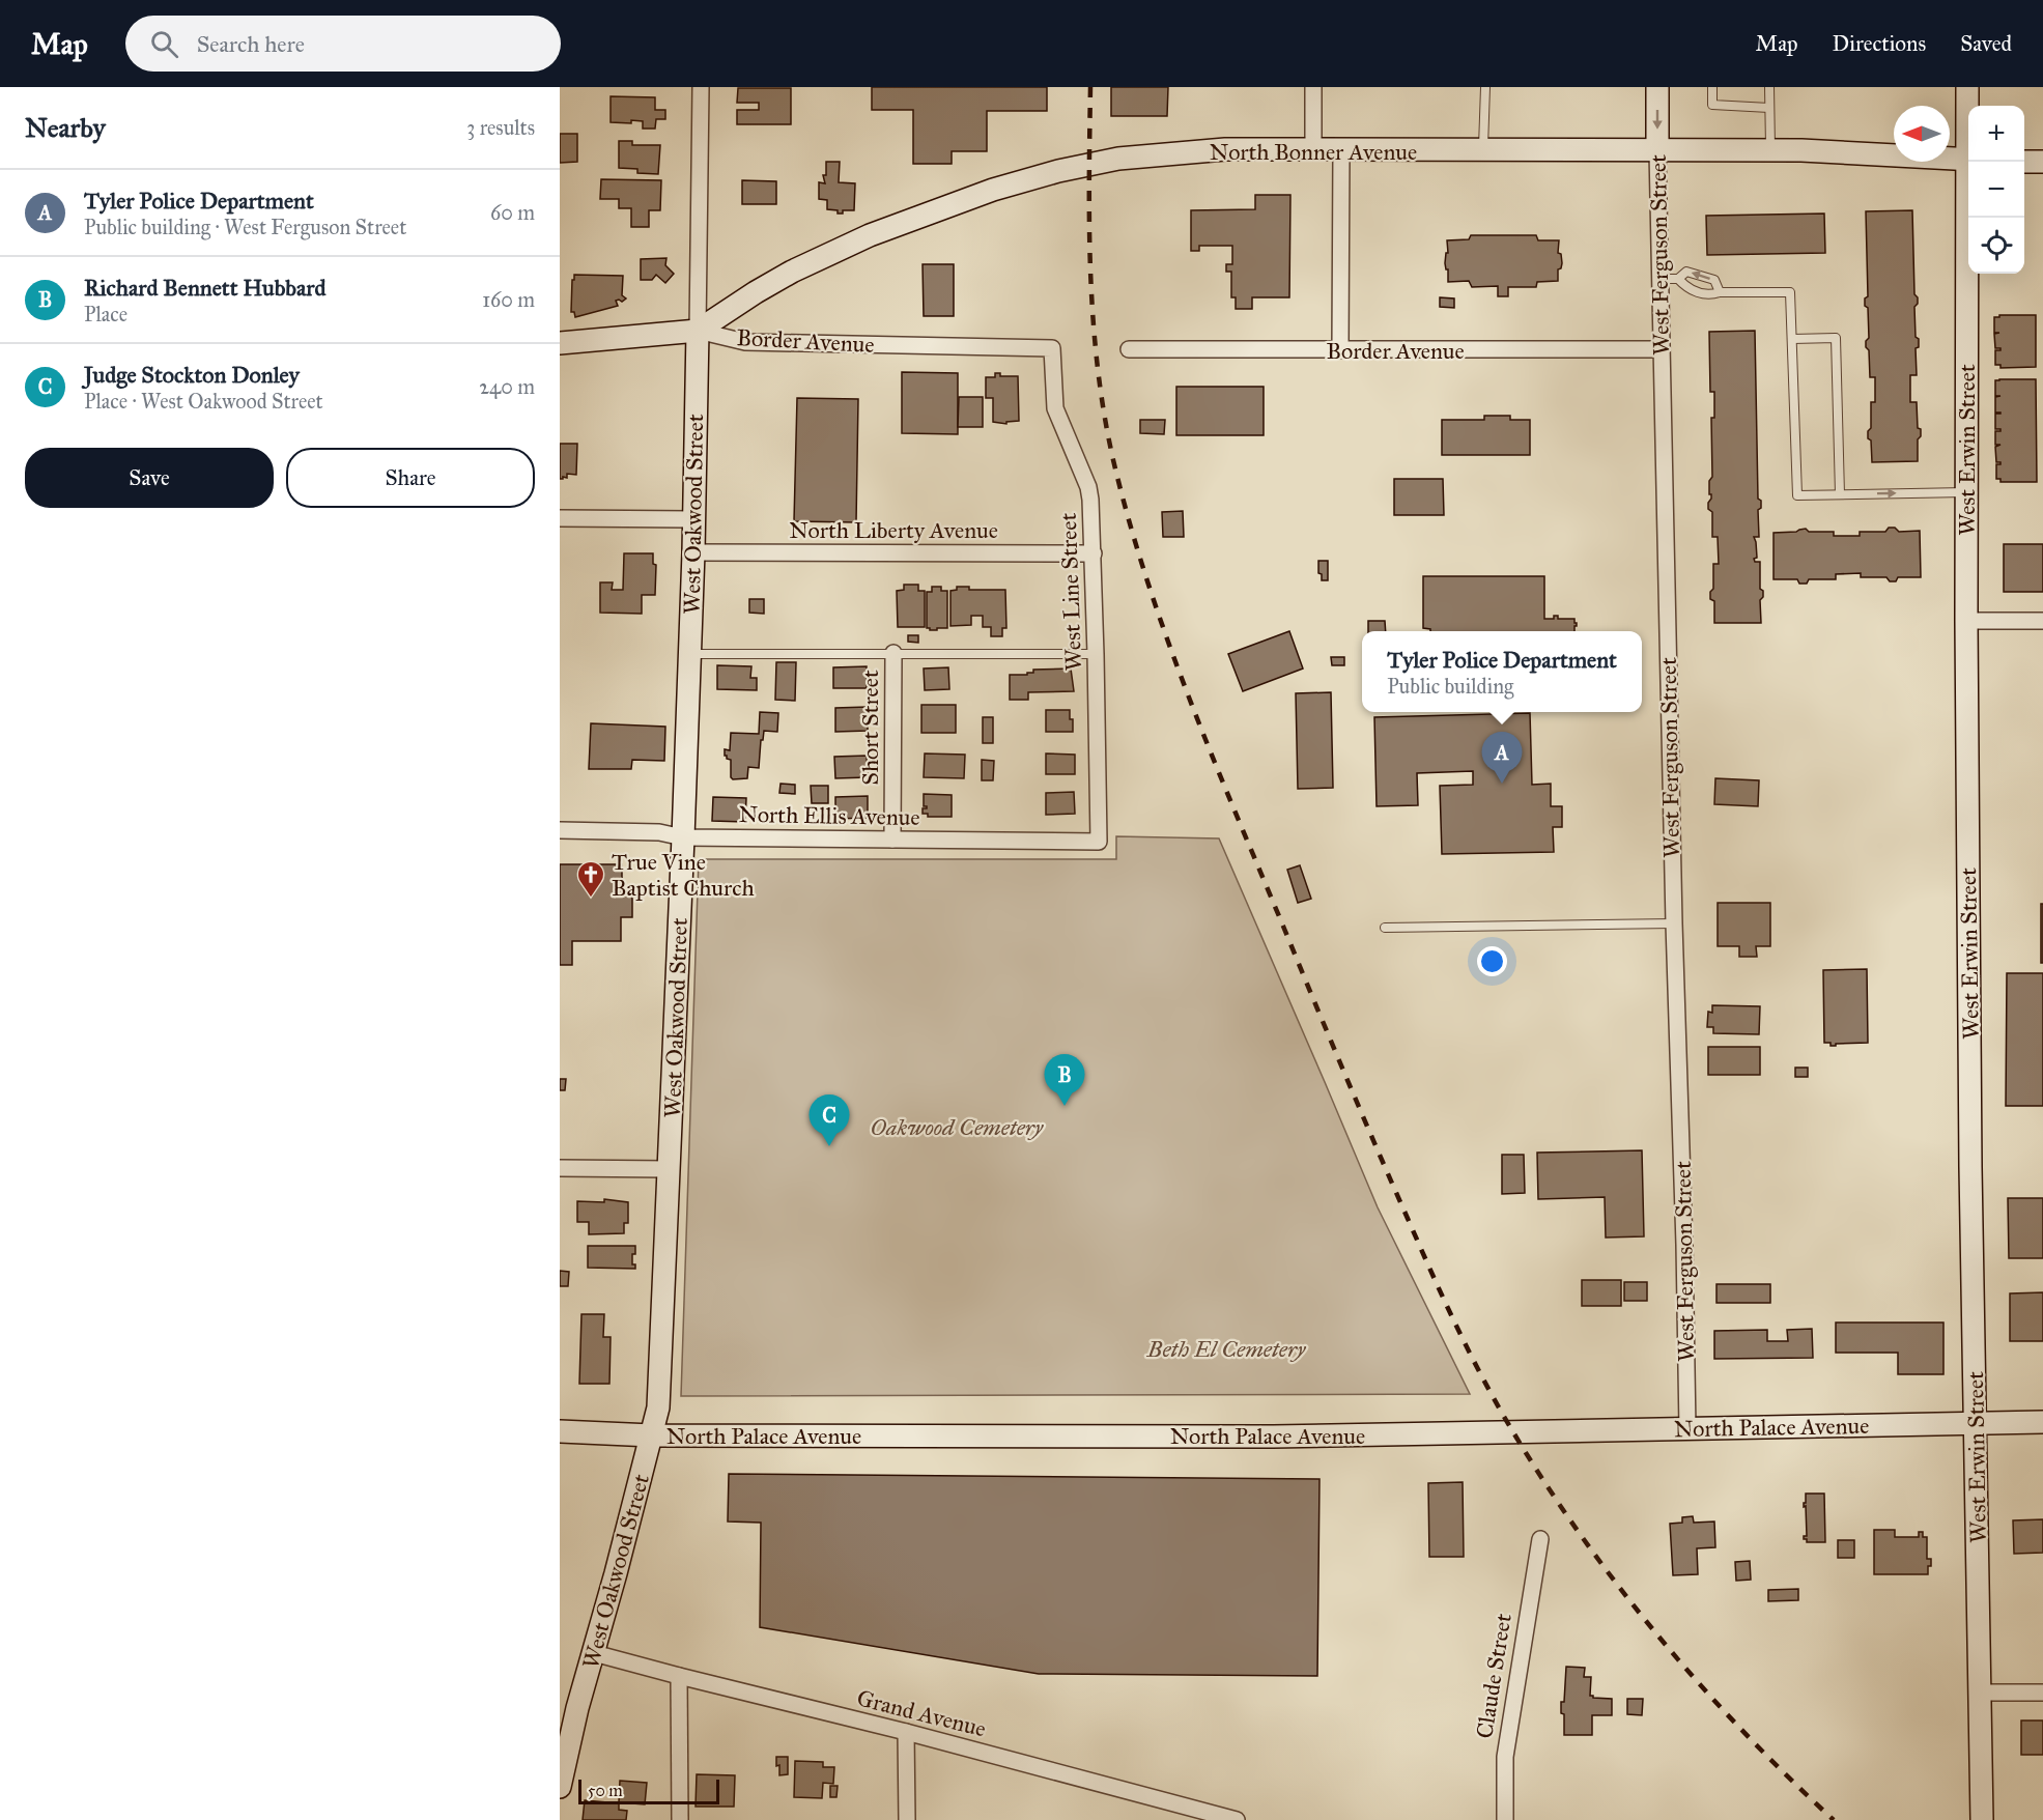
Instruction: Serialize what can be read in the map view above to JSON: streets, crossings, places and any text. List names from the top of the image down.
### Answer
{
  "streets": {
    "main road": [
      "North Bonner Avenue",
      "West Ferguson Street",
      "Border Avenue",
      "West Erwin Street",
      "West Oakwood Street",
      "North Palace Avenue"
    ],
    "street": [
      "North Liberty Avenue",
      "West Line Street",
      "Short Street",
      "North Ellis Avenue",
      "Claude Street",
      "Grand Avenue"
    ]
  },
  "crossings": [
    ["North Bonner Avenue", "West Ferguson Street"],
    ["North Bonner Avenue", "Border Avenue"],
    ["North Bonner Avenue", "West Oakwood Street"],
    ["West Ferguson Street", "Border Avenue"],
    ["West Ferguson Street", "North Palace Avenue"],
    ["Border Avenue", "West Oakwood Street"],
    ["Border Avenue", "West Line Street"],
    ["West Erwin Street", "North Palace Avenue"],
    ["West Oakwood Street", "North Liberty Avenue"],
    ["West Oakwood Street", "North Ellis Avenue"],
    ["West Oakwood Street", "North Palace Avenue"],
    ["West Oakwood Street", "Grand Avenue"],
    ["North Liberty Avenue", "West Line Street"],
    ["West Line Street", "North Ellis Avenue"],
    ["Short Street", "North Ellis Avenue"]
  ],
  "parks": ["Oakwood Cemetery", "Beth El Cemetery"],
  "places": {
    "church": ["True Vine Baptist Church"]
  },
  "scale_bar": "50 m",
  "north": "left",
  "page": {
    "header": "Map",
    "search": "Search here",
    "nav": ["Map", "Directions", "Saved"],
    "heading": ["Nearby", "3 results"],
    "map_buttons": ["+", "−"],
    "list": [
      {
        "mark": "A",
        "name": "Tyler Police Department",
        "note": "Public building · West Ferguson Street",
        "value": "60 m"
      },
      {
        "mark": "B",
        "name": "Richard Bennett Hubbard",
        "note": "Place",
        "value": "160 m"
      },
      {
        "mark": "C",
        "name": "Judge Stockton Donley",
        "note": "Place · West Oakwood Street",
        "value": "240 m"
      }
    ],
    "buttons": ["Save", "Share"],
    "popup": ["Tyler Police Department", "Public building"],
    "pins": ["A", "B", "C"],
    "scale": "50 m"
  }
}
